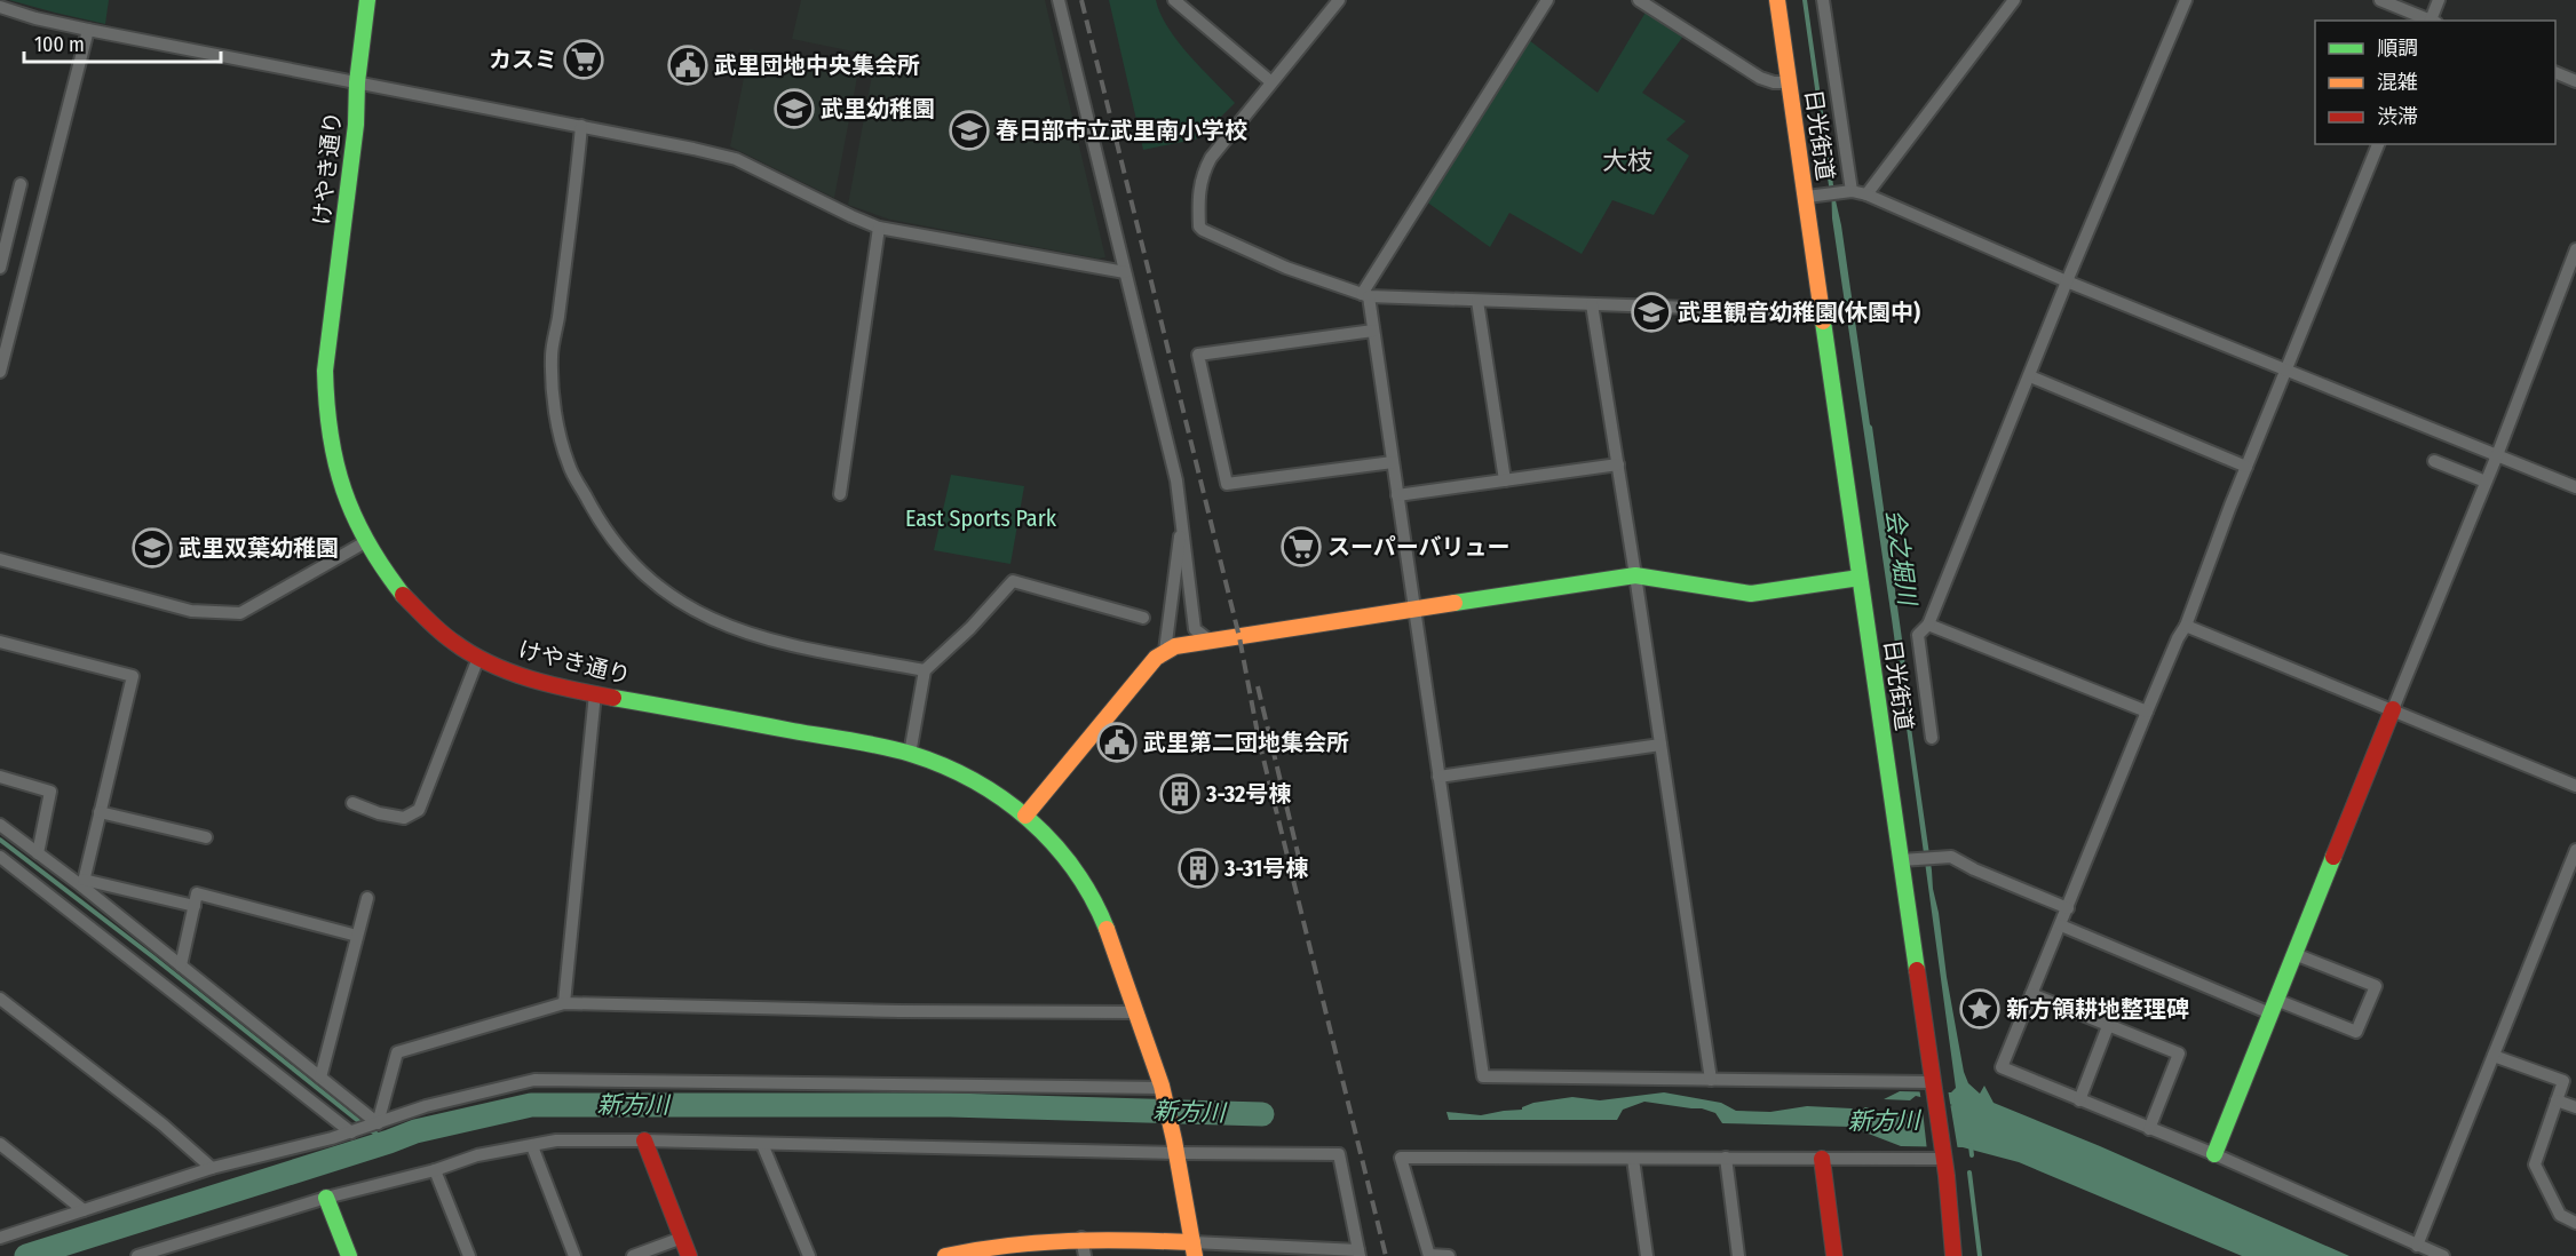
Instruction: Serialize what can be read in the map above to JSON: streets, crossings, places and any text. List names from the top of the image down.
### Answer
{
  "streets": {
    "main road": ["日光街道", "けやき通り"]
  },
  "districts": ["大枝"],
  "water": ["会之堀川", "新方川"],
  "parks": ["East Sports Park"],
  "places": {
    "supermarket": ["カスミ", "スーパーバリュー"],
    "public building": ["武里団地中央集会所", "武里第二団地集会所"],
    "school or university": [
      "武里幼稚園",
      "春日部市立武里南小学校",
      "武里観音幼稚園(休園中)",
      "武里双葉幼稚園"
    ],
    "building": ["3-32号棟", "3-31号棟"],
    "place": ["新方領耕地整理碑"]
  },
  "legend": ["順調", "混雑", "渋滞"],
  "scale_bar": "100 m"
}
